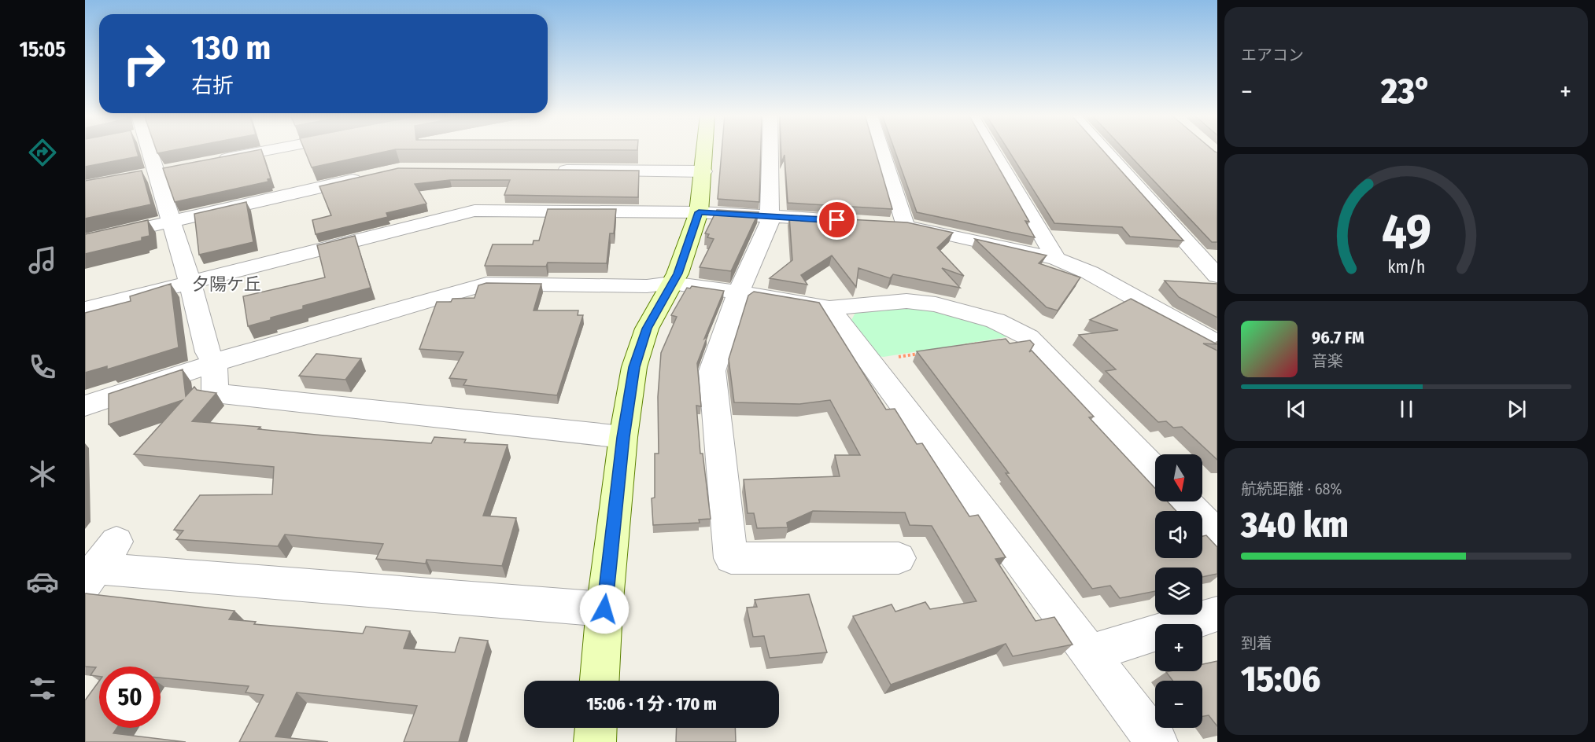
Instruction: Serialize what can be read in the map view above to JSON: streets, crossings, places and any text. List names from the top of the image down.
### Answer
{
  "districts": ["夕陽ケ丘"],
  "north": "bottom",
  "page": {
    "tabs": "15:05",
    "tile": [
      "エアコン",
      ["航続距離 · 68%", "340 km"],
      ["到着", "15:06"]
    ],
    "turn": ["130 m", "右折"],
    "heat": ["−", "23°", "+"],
    "song": ["96.7 FM", "音楽"],
    "map_buttons": ["+", "−"],
    "limit": "50",
    "trip": "15:06 · 1 分 · 170 m",
    "gauge": ["49", "km/h"]
  }
}
